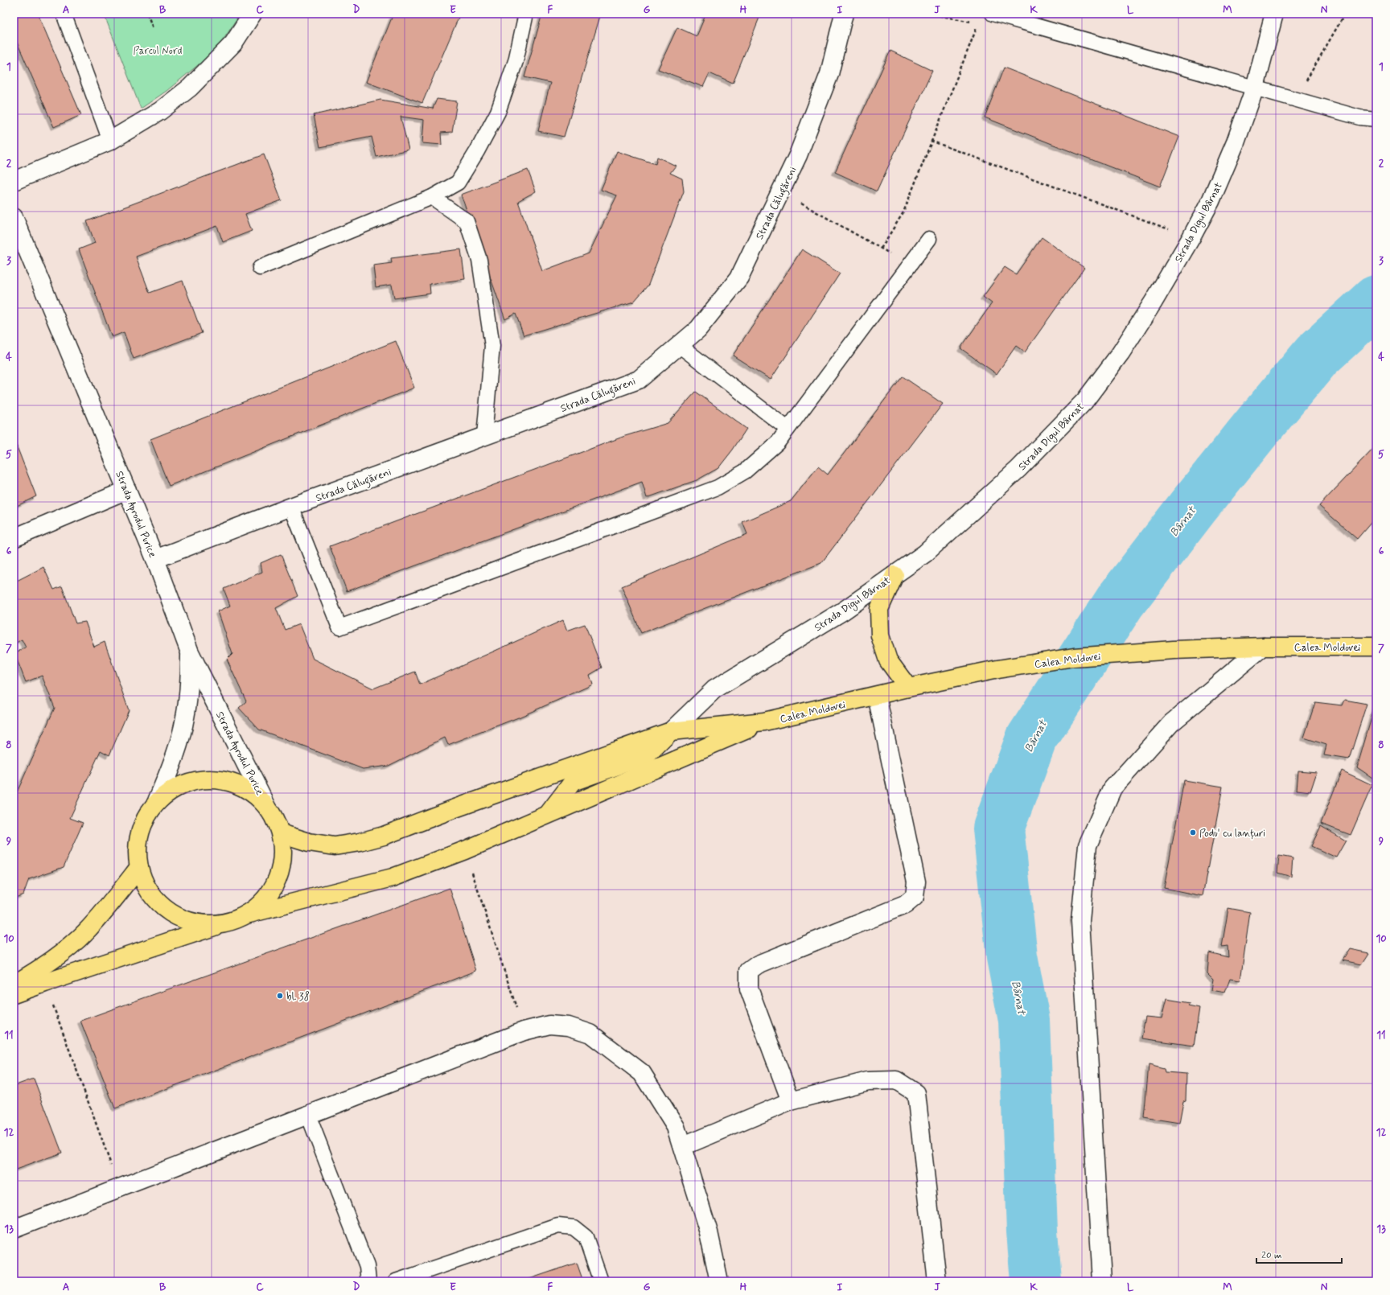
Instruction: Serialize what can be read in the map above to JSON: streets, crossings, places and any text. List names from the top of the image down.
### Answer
{
  "streets": {
    "main road": ["Calea Moldovei"],
    "street": ["Strada Călugăreni", "Strada Digul Bârnat", "Strada Aprodul Purice"]
  },
  "crossings": [
    ["Strada Călugăreni", "Strada Aprodul Purice"]
  ],
  "water": ["Bârnat"],
  "parks": ["Parcul Nord"],
  "places": ["Podu' cu lanțuri", "bl. 38"],
  "scale_bar": "20 m",
  "grid": {
    "columns": [
      "A",
      "B",
      "C",
      "D",
      "E",
      "F",
      "G",
      "H",
      "I",
      "J",
      "K",
      "L",
      "M",
      "N"
    ],
    "rows": [
      "1",
      "2",
      "3",
      "4",
      "5",
      "6",
      "7",
      "8",
      "9",
      "10",
      "11",
      "12",
      "13"
    ]
  }
}
